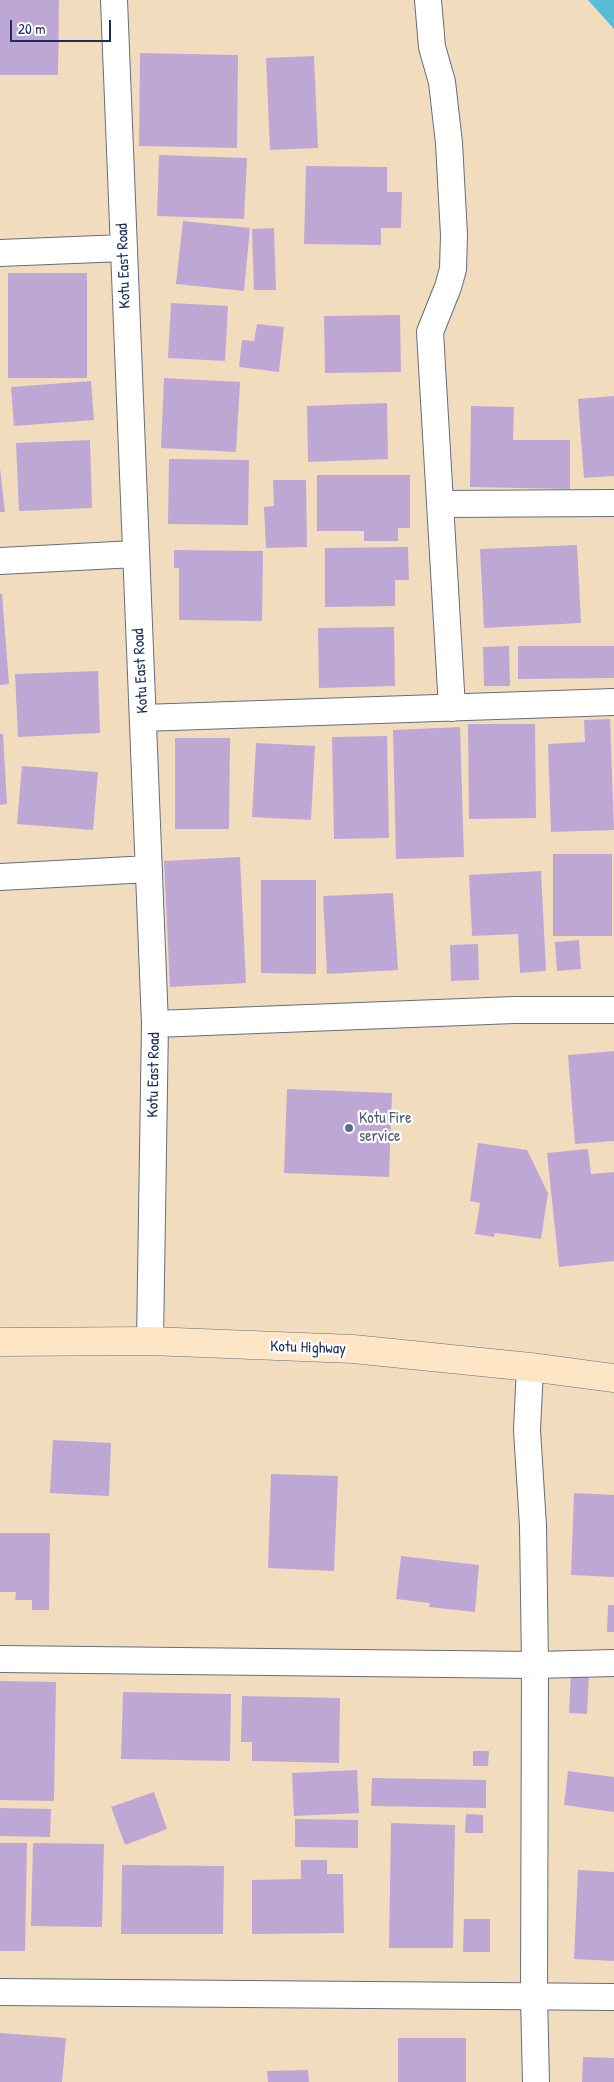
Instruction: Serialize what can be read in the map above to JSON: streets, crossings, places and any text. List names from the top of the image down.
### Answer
{
  "streets": {
    "street": ["Kotu East Road", "Kotu Highway"]
  },
  "crossings": [
    ["Kotu East Road", "Kotu Highway"]
  ],
  "places": ["Kotu Fire service"],
  "scale_bar": "20 m"
}
